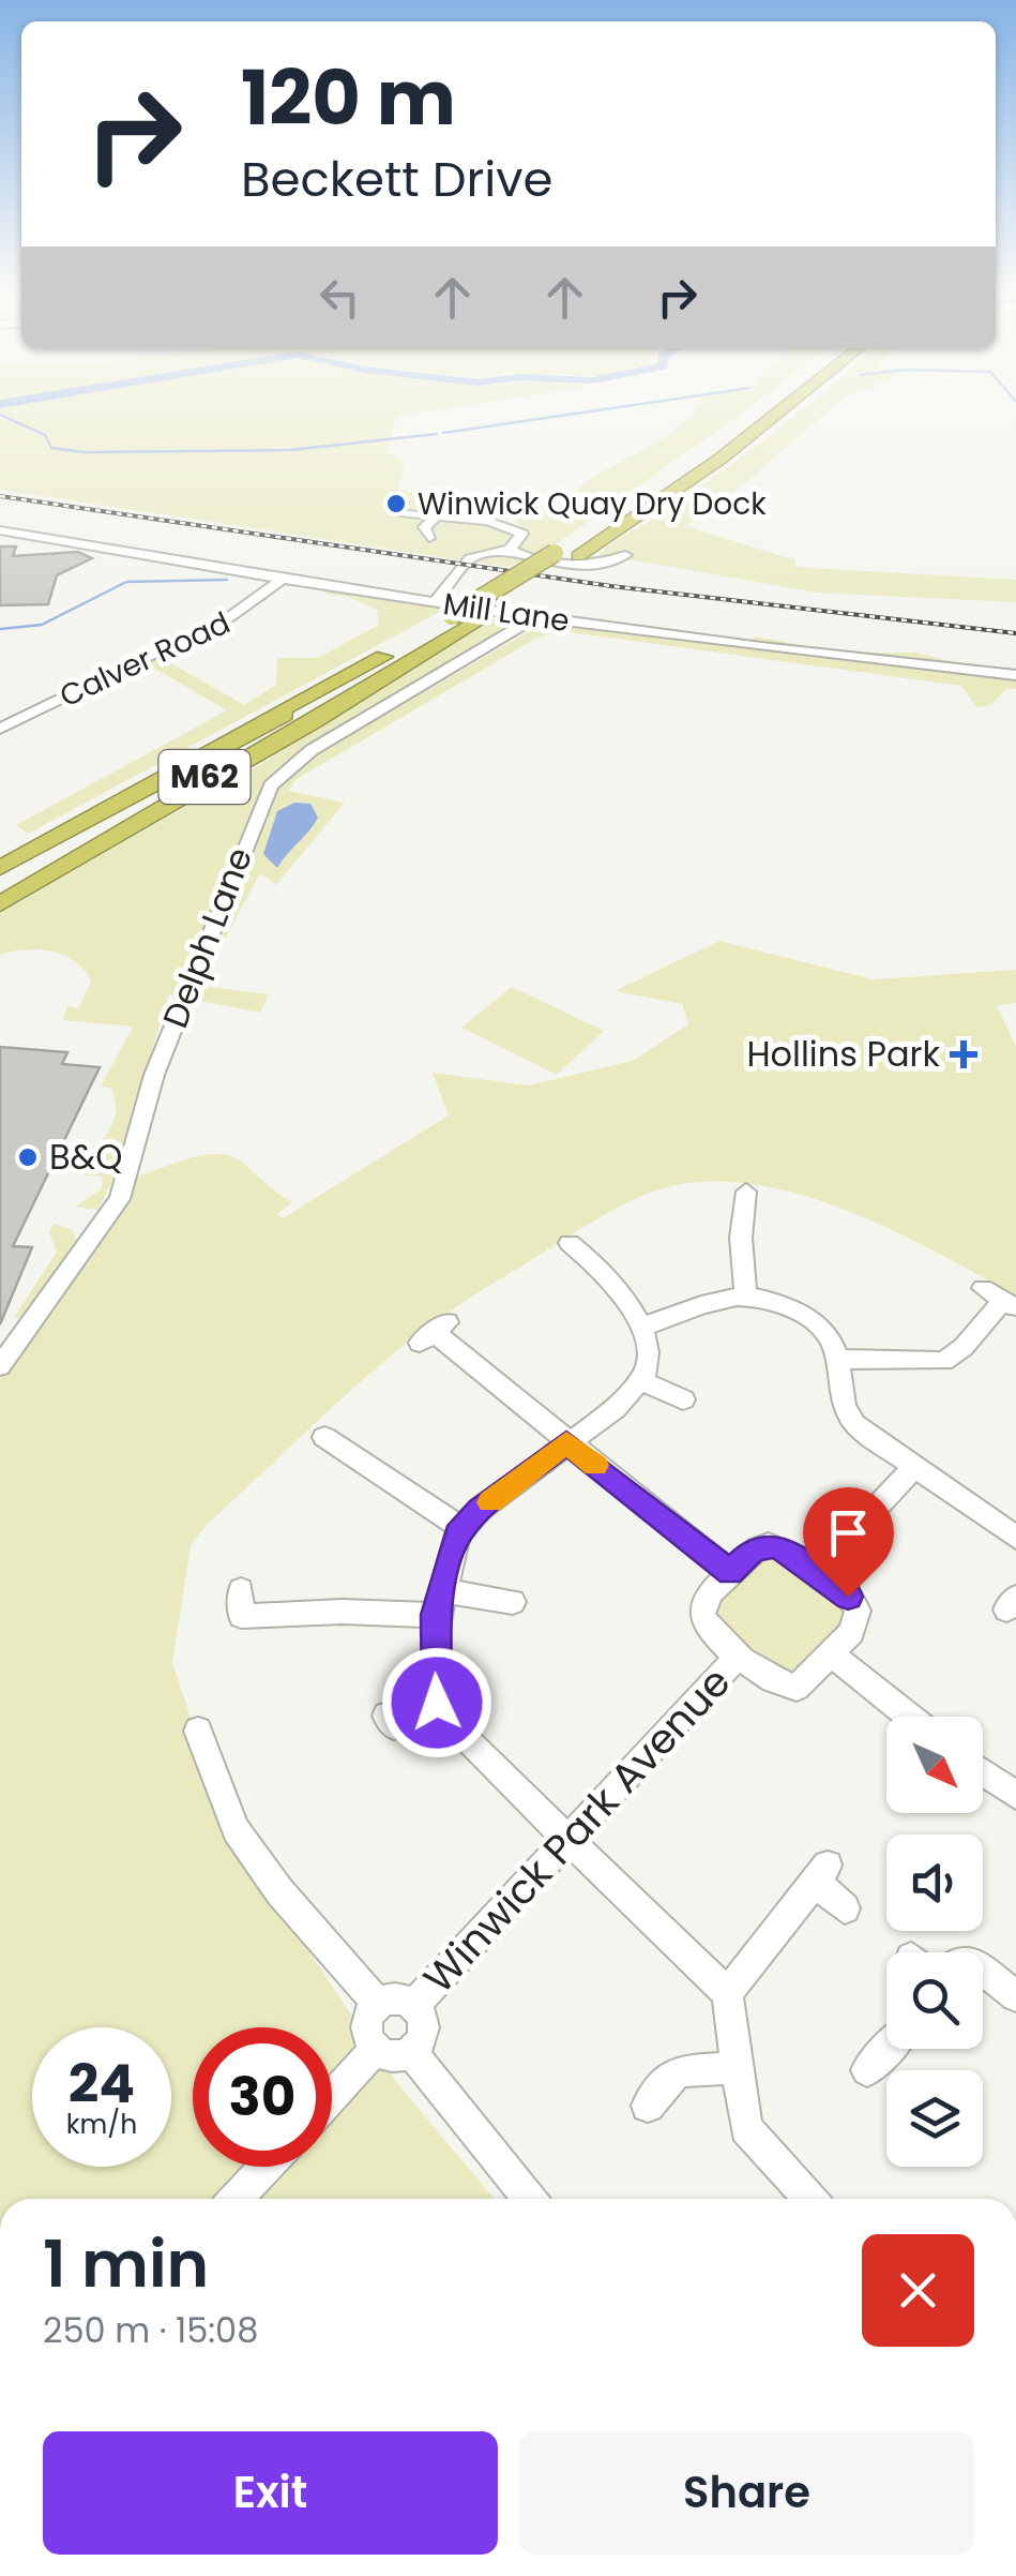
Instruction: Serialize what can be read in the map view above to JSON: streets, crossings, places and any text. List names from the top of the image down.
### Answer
{
  "streets": {
    "highway": ["M62"],
    "street": [
      "Mill Lane",
      "Calver Road",
      "Delph Lane",
      "Winwick Park Avenue"
    ]
  },
  "crossings": [
    ["Mill Lane", "Calver Road"],
    ["Mill Lane", "Delph Lane"]
  ],
  "places": {
    "other": ["Winwick Quay Dry Dock", "B&Q"],
    "health": ["Hollins Park"]
  },
  "north": "bottom right",
  "page": {
    "turn": ["120 m", "Beckett Drive"],
    "speed": "24 km/h",
    "limit": "30",
    "heading": ["1 min", "250 m · 15:08"],
    "buttons": ["Exit", "Share"]
  }
}
